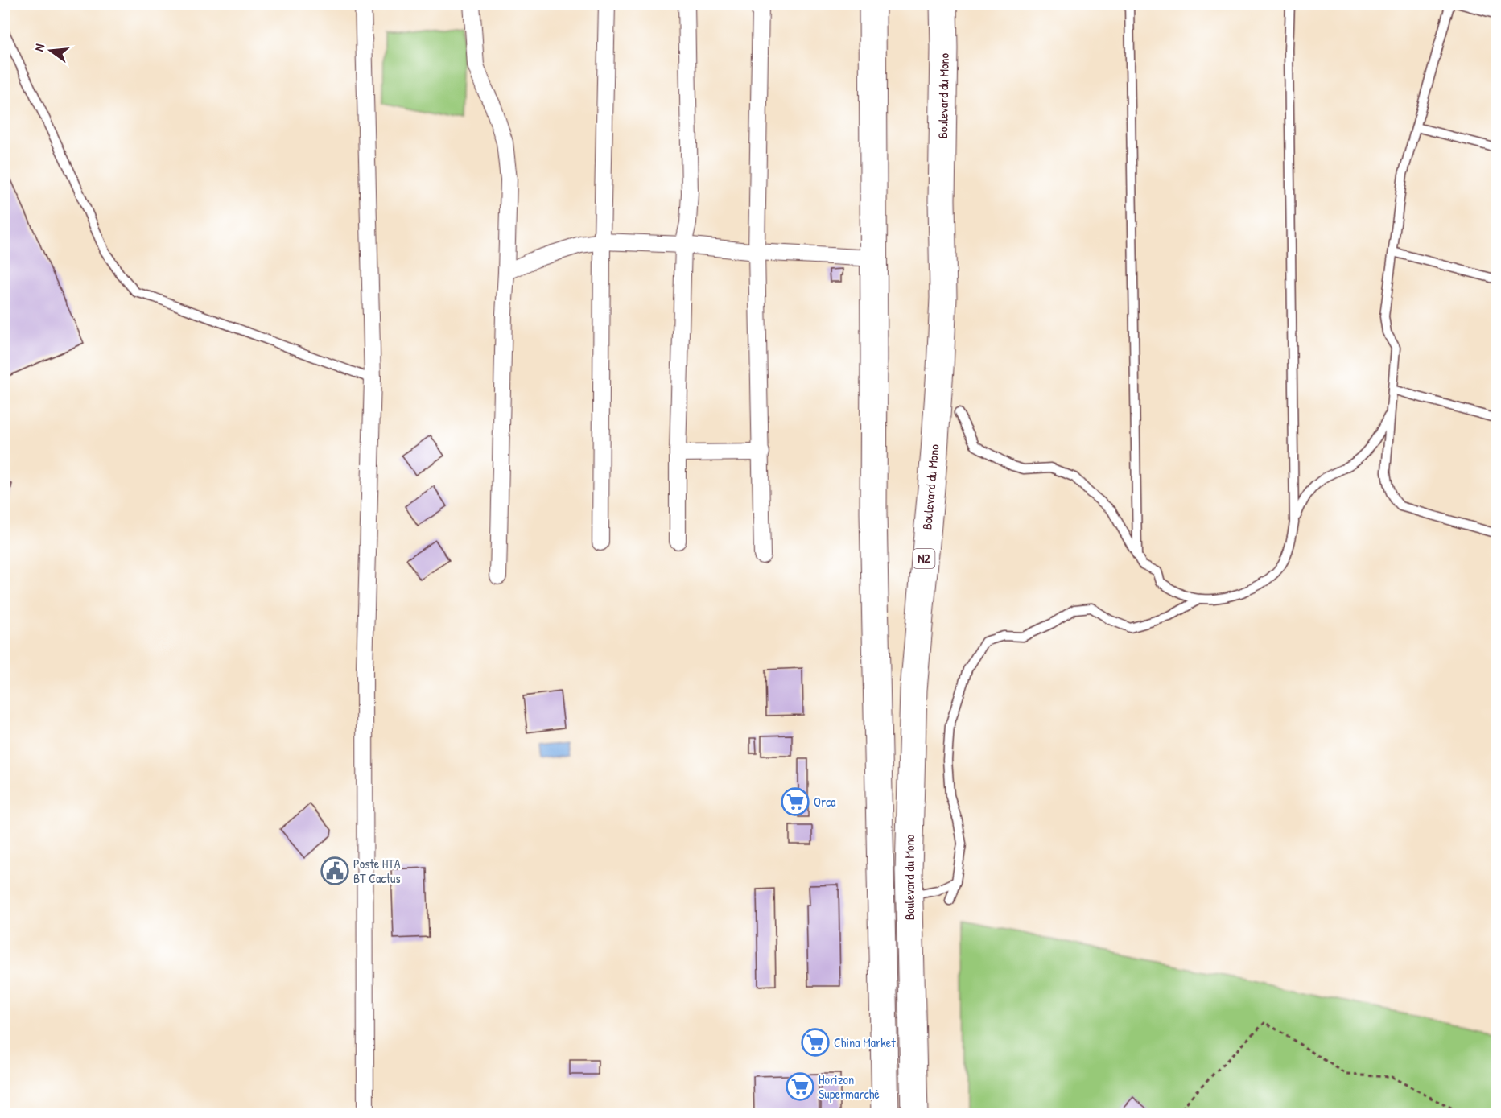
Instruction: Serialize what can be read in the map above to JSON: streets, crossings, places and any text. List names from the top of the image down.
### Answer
{
  "streets": {
    "highway": ["Boulevard du Mono", "N2"]
  },
  "places": {
    "supermarket": ["Orca", "China Market", "Horizon Supermarché"],
    "public building": ["Poste HTA BT Cactus"]
  },
  "north": "left"
}
